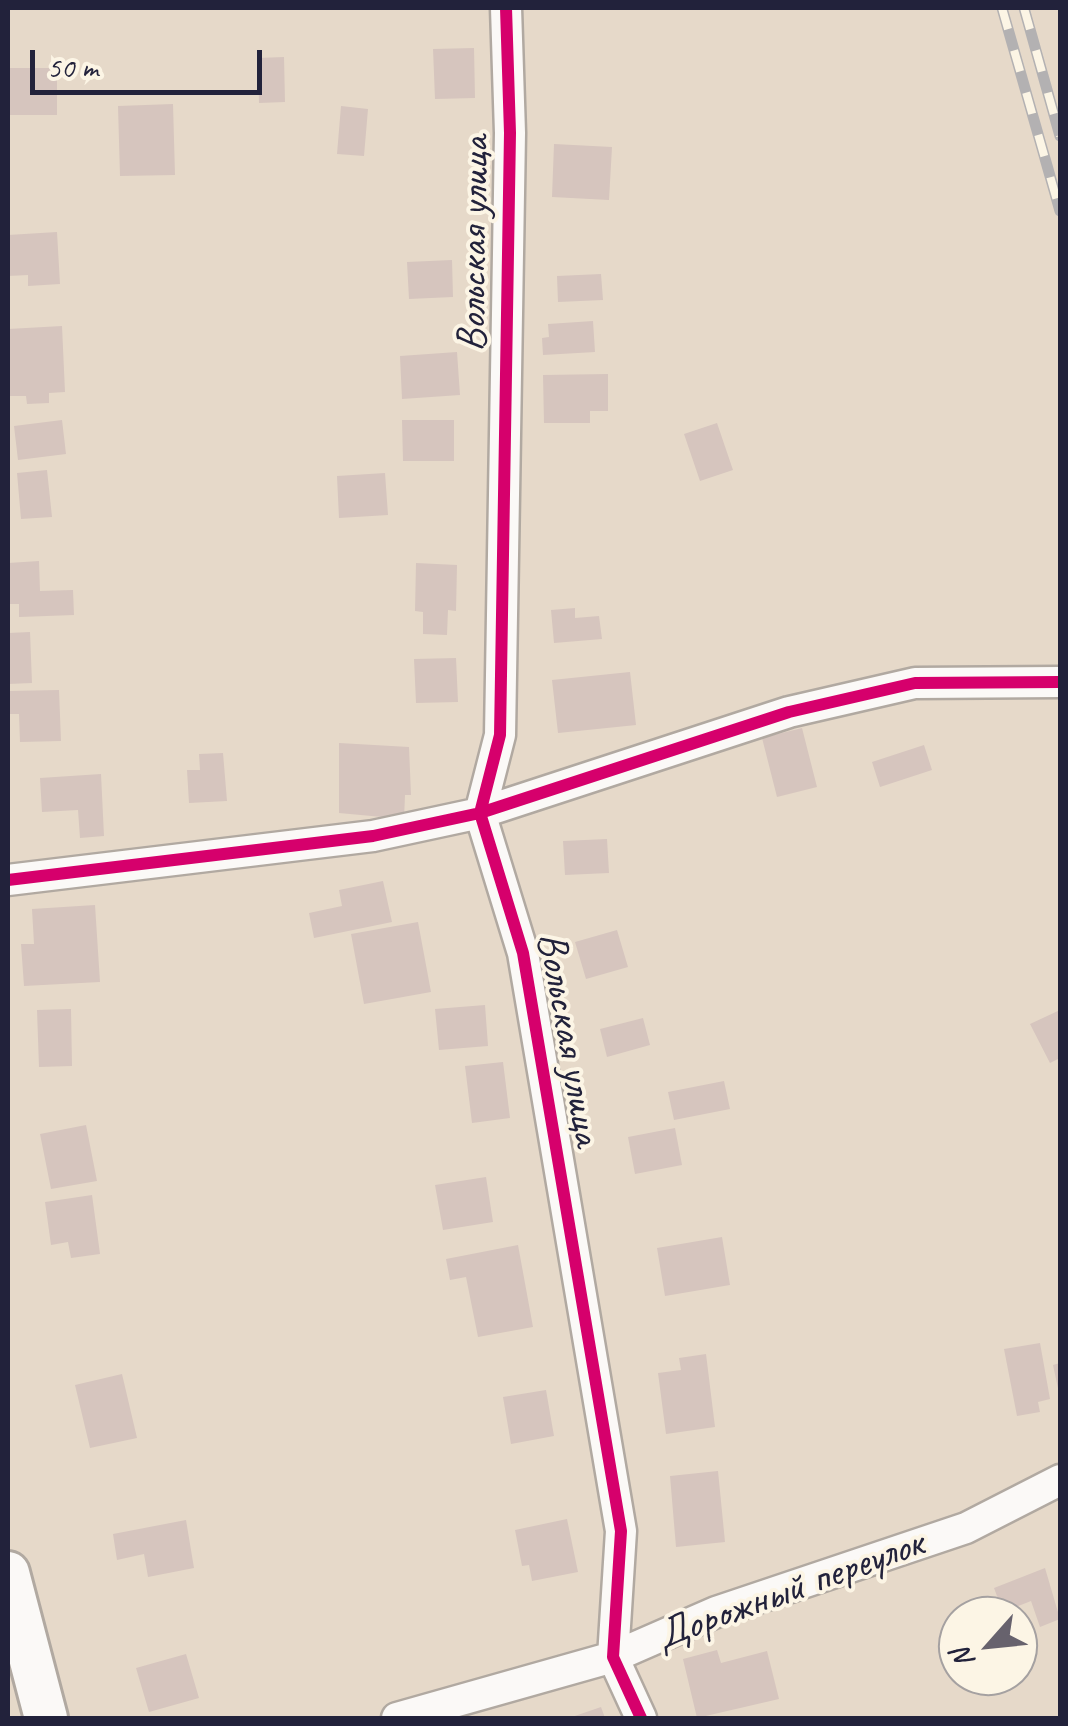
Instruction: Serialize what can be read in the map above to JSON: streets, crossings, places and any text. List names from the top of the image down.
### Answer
{
  "streets": {
    "street": ["Вольская улица", "Дорожный переулок"]
  },
  "crossings": [
    ["Вольская улица", "Дорожный переулок"]
  ],
  "scale_bar": "50 m",
  "north": "bottom left"
}
